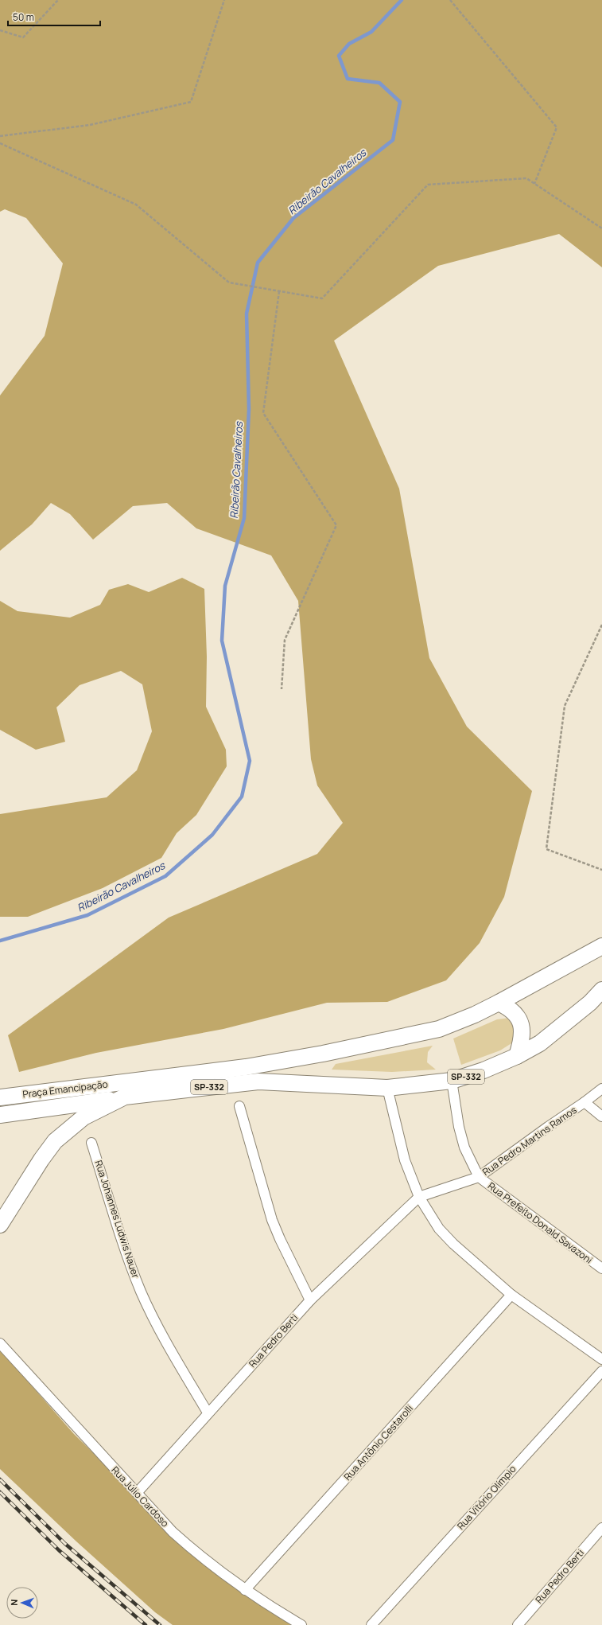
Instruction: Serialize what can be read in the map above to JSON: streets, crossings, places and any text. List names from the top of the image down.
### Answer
{
  "streets": {
    "main road": ["SP-332", "Praça Emancipação"],
    "street": [
      "Rua Pedro Martins Ramos",
      "Rua Johannes Ludwis Nauer",
      "Rua Prefeito Donald Savazoni",
      "Rua Pedro Berti",
      "Rua Antônio Cestarolli",
      "Rua Júlio Cardoso",
      "Rua Vitório Olímpio"
    ]
  },
  "crossings": [
    ["SP-332", "Praça Emancipação"],
    ["Rua Pedro Martins Ramos", "Rua Prefeito Donald Savazoni"],
    ["Rua Pedro Martins Ramos", "Rua Pedro Berti"],
    ["Rua Johannes Ludwis Nauer", "Rua Pedro Berti"],
    ["Rua Pedro Berti", "Rua Júlio Cardoso"],
    ["Rua Antônio Cestarolli", "Rua Júlio Cardoso"]
  ],
  "water": ["Ribeirão Cavalheiros"],
  "scale_bar": "50 m",
  "north": "left"
}
